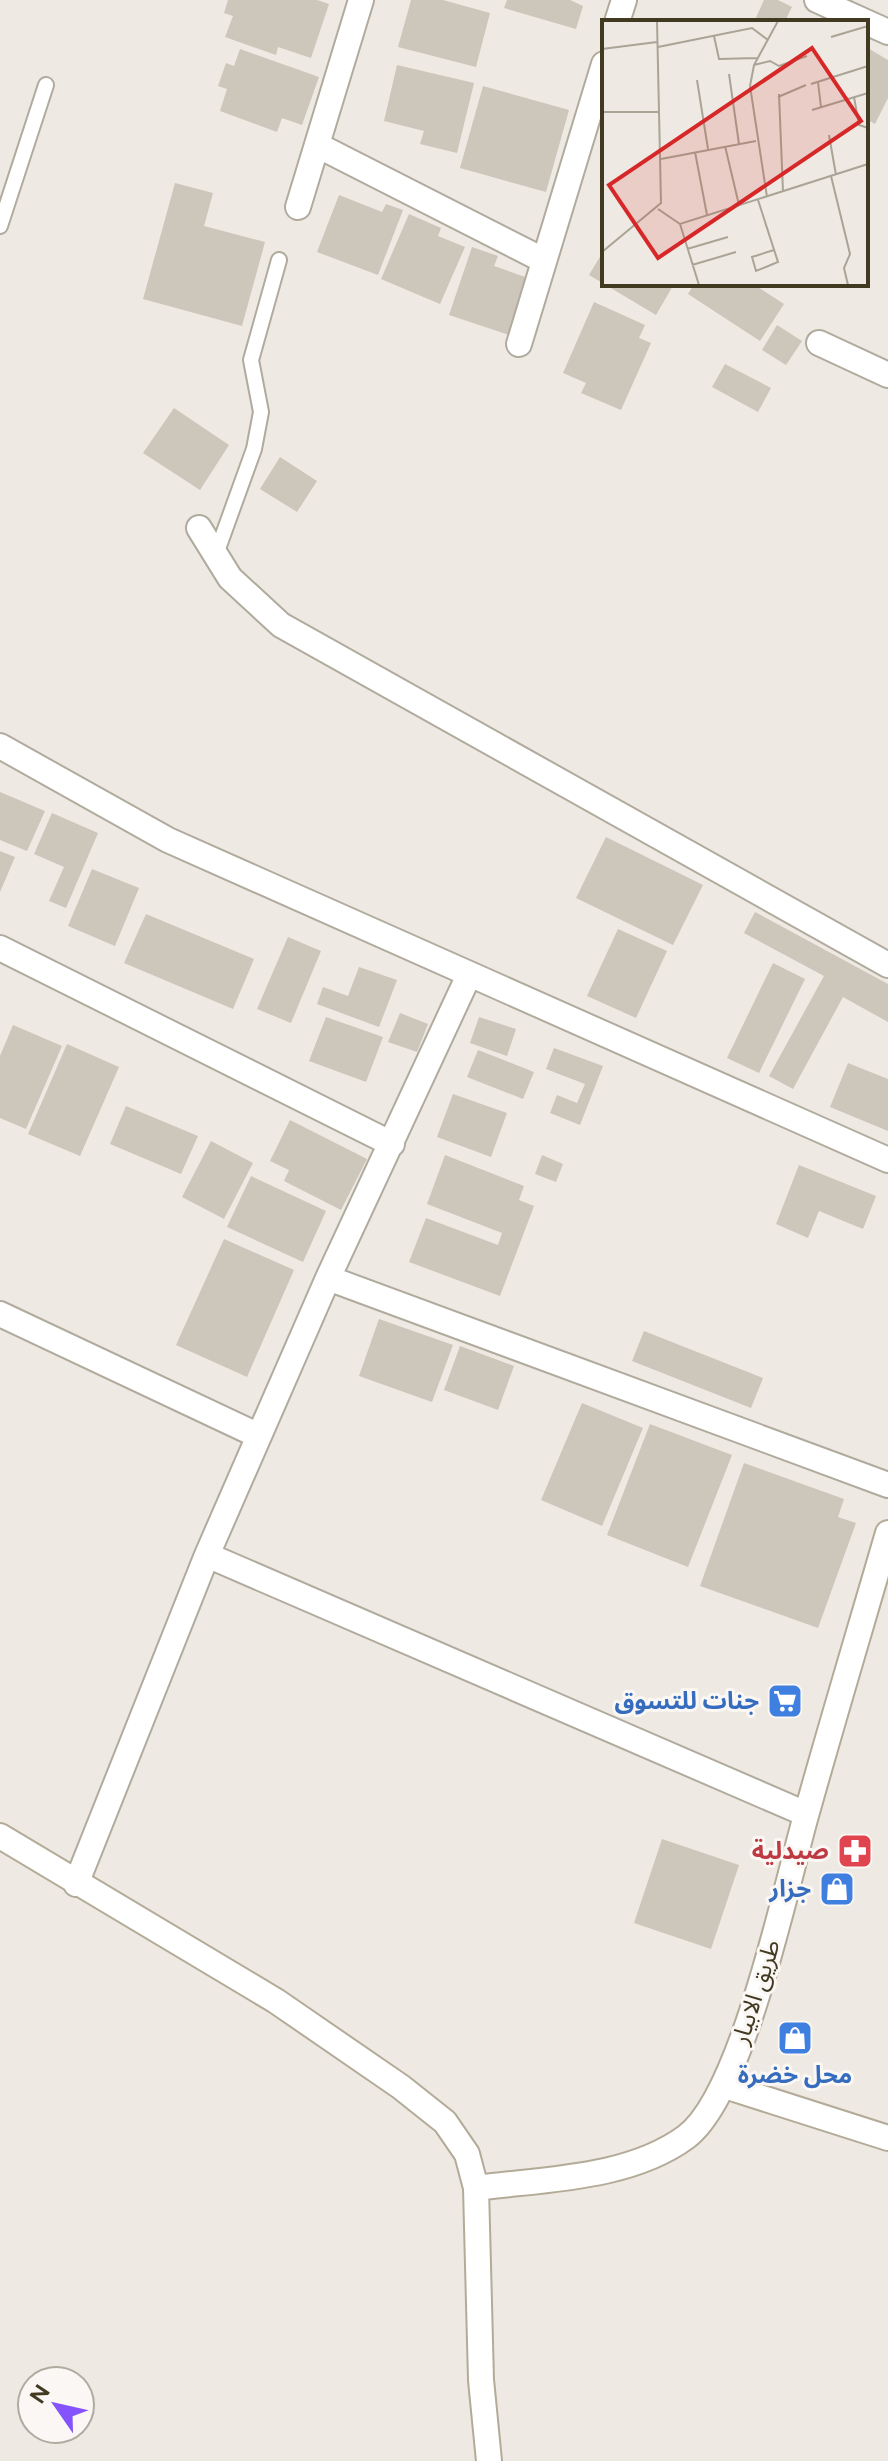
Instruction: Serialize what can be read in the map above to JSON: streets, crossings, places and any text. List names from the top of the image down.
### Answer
{
  "streets": {
    "street": ["طريق الابيار"]
  },
  "places": {
    "supermarket": ["جنات للتسوق"],
    "pharmacy": ["صيدلية"],
    "shop": ["جزار", "محل خضرة"]
  },
  "north": "top left"
}
